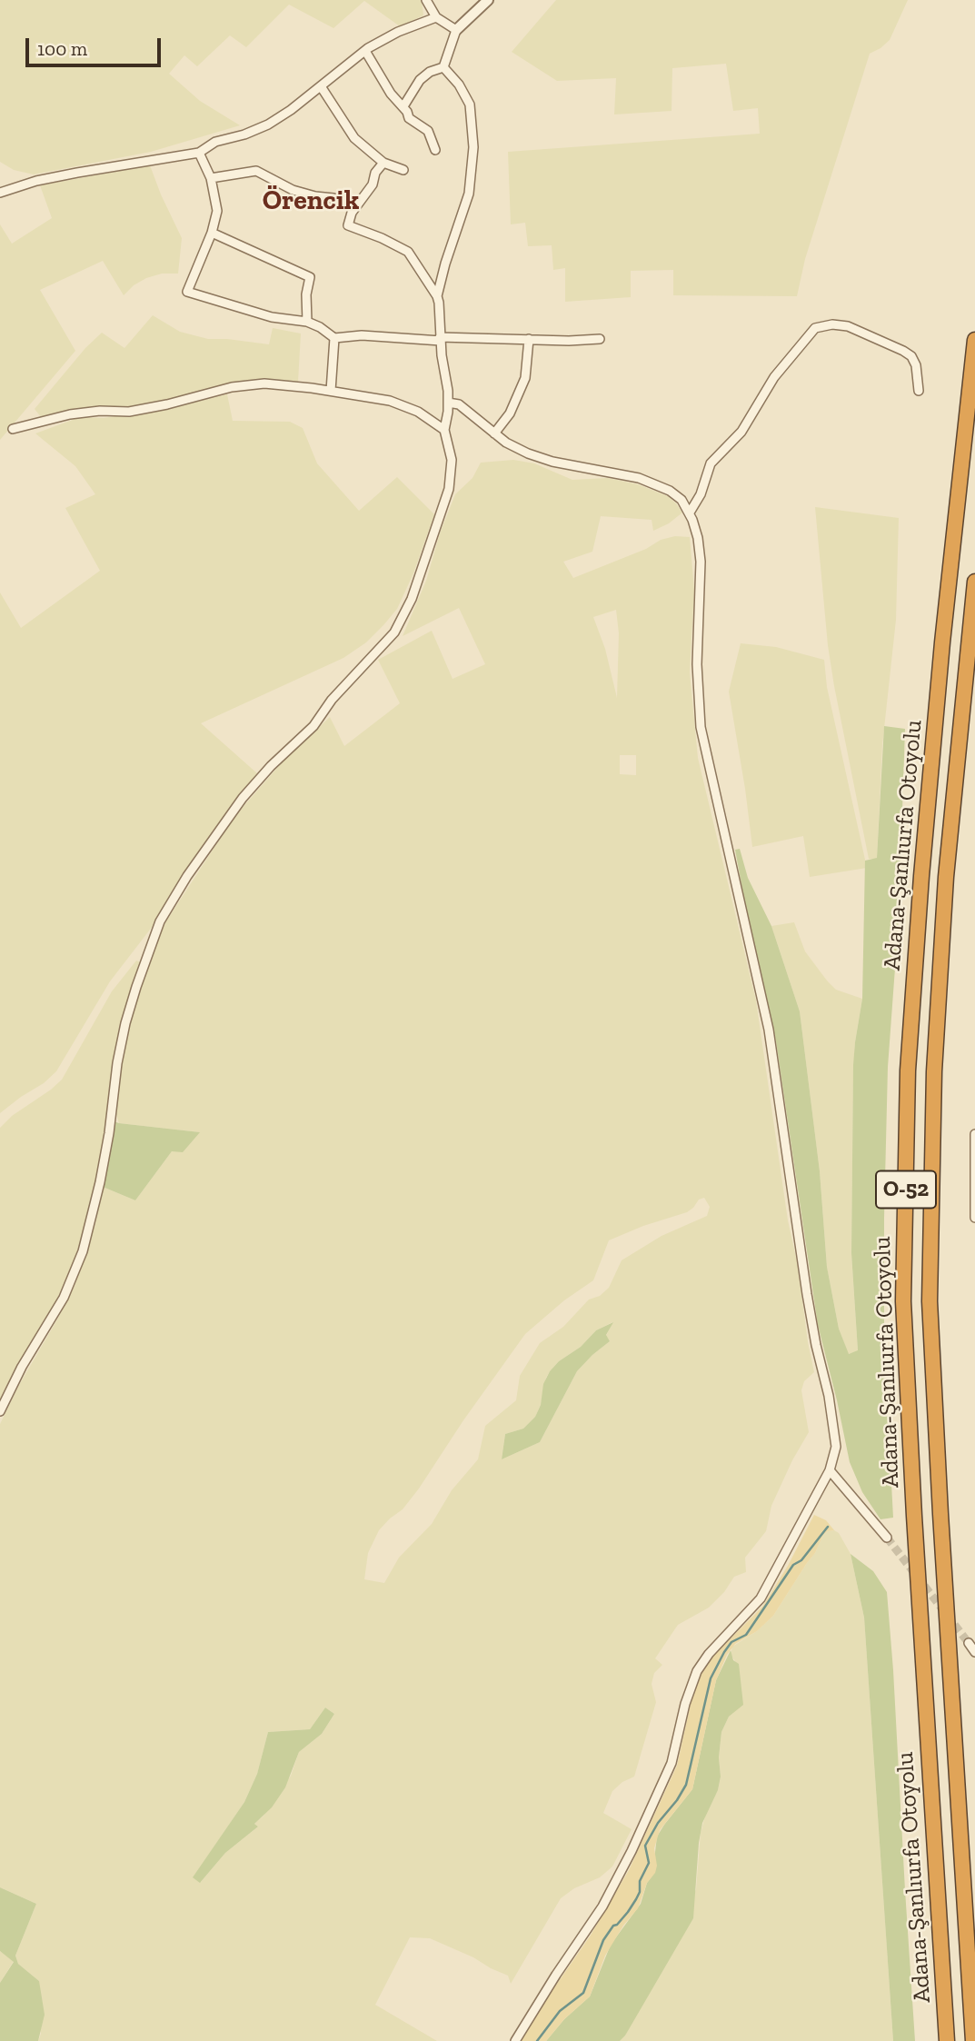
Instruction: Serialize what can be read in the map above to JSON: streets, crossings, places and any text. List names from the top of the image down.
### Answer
{
  "streets": {
    "highway": ["Adana-Şanlıurfa Otoyolu", "O-52"]
  },
  "districts": ["Örencik"],
  "scale_bar": "100 m"
}
